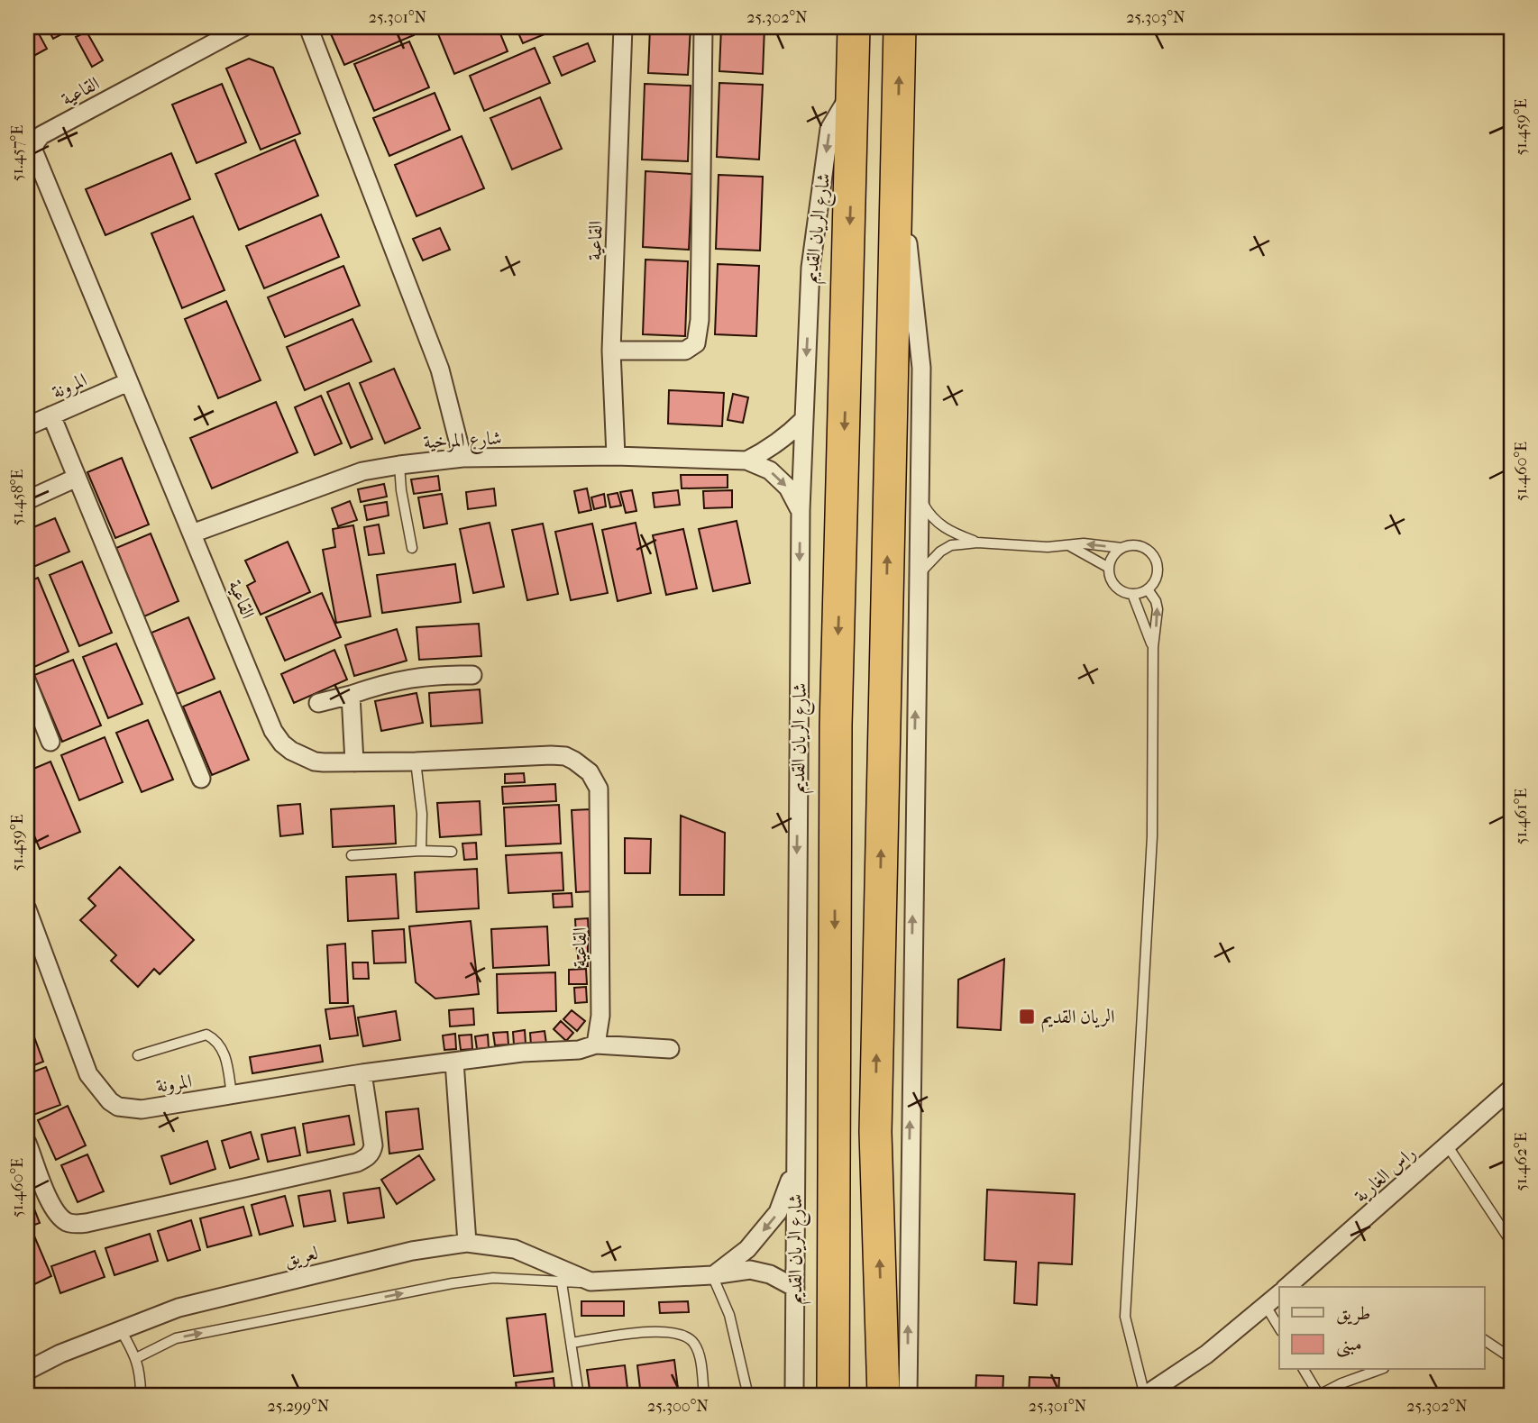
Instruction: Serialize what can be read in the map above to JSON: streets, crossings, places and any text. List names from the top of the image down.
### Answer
{
  "streets": {
    "highway": ["شارع الريان القديم"],
    "street": [
      "القاعية",
      "المرونة",
      "شارع المرخية",
      "راس الغارية",
      "لعريق"
    ]
  },
  "crossings": [
    ["القاعية", "المرونة"],
    ["القاعية", "شارع المرخية"],
    ["شارع الريان القديم", "شارع المرخية"],
    ["شارع الريان القديم", "لعريق"]
  ],
  "places": {
    "transit": ["الريان القديم"]
  },
  "legend": ["طريق", "مبنى"],
  "coordinates": [
    "25.301°N",
    "25.302°N",
    "25.303°N",
    "51.459°E",
    "51.457°E",
    "51.460°E",
    "51.458°E",
    "51.461°E",
    "51.462°E",
    "25.299°N",
    "25.300°N"
  ]
}
